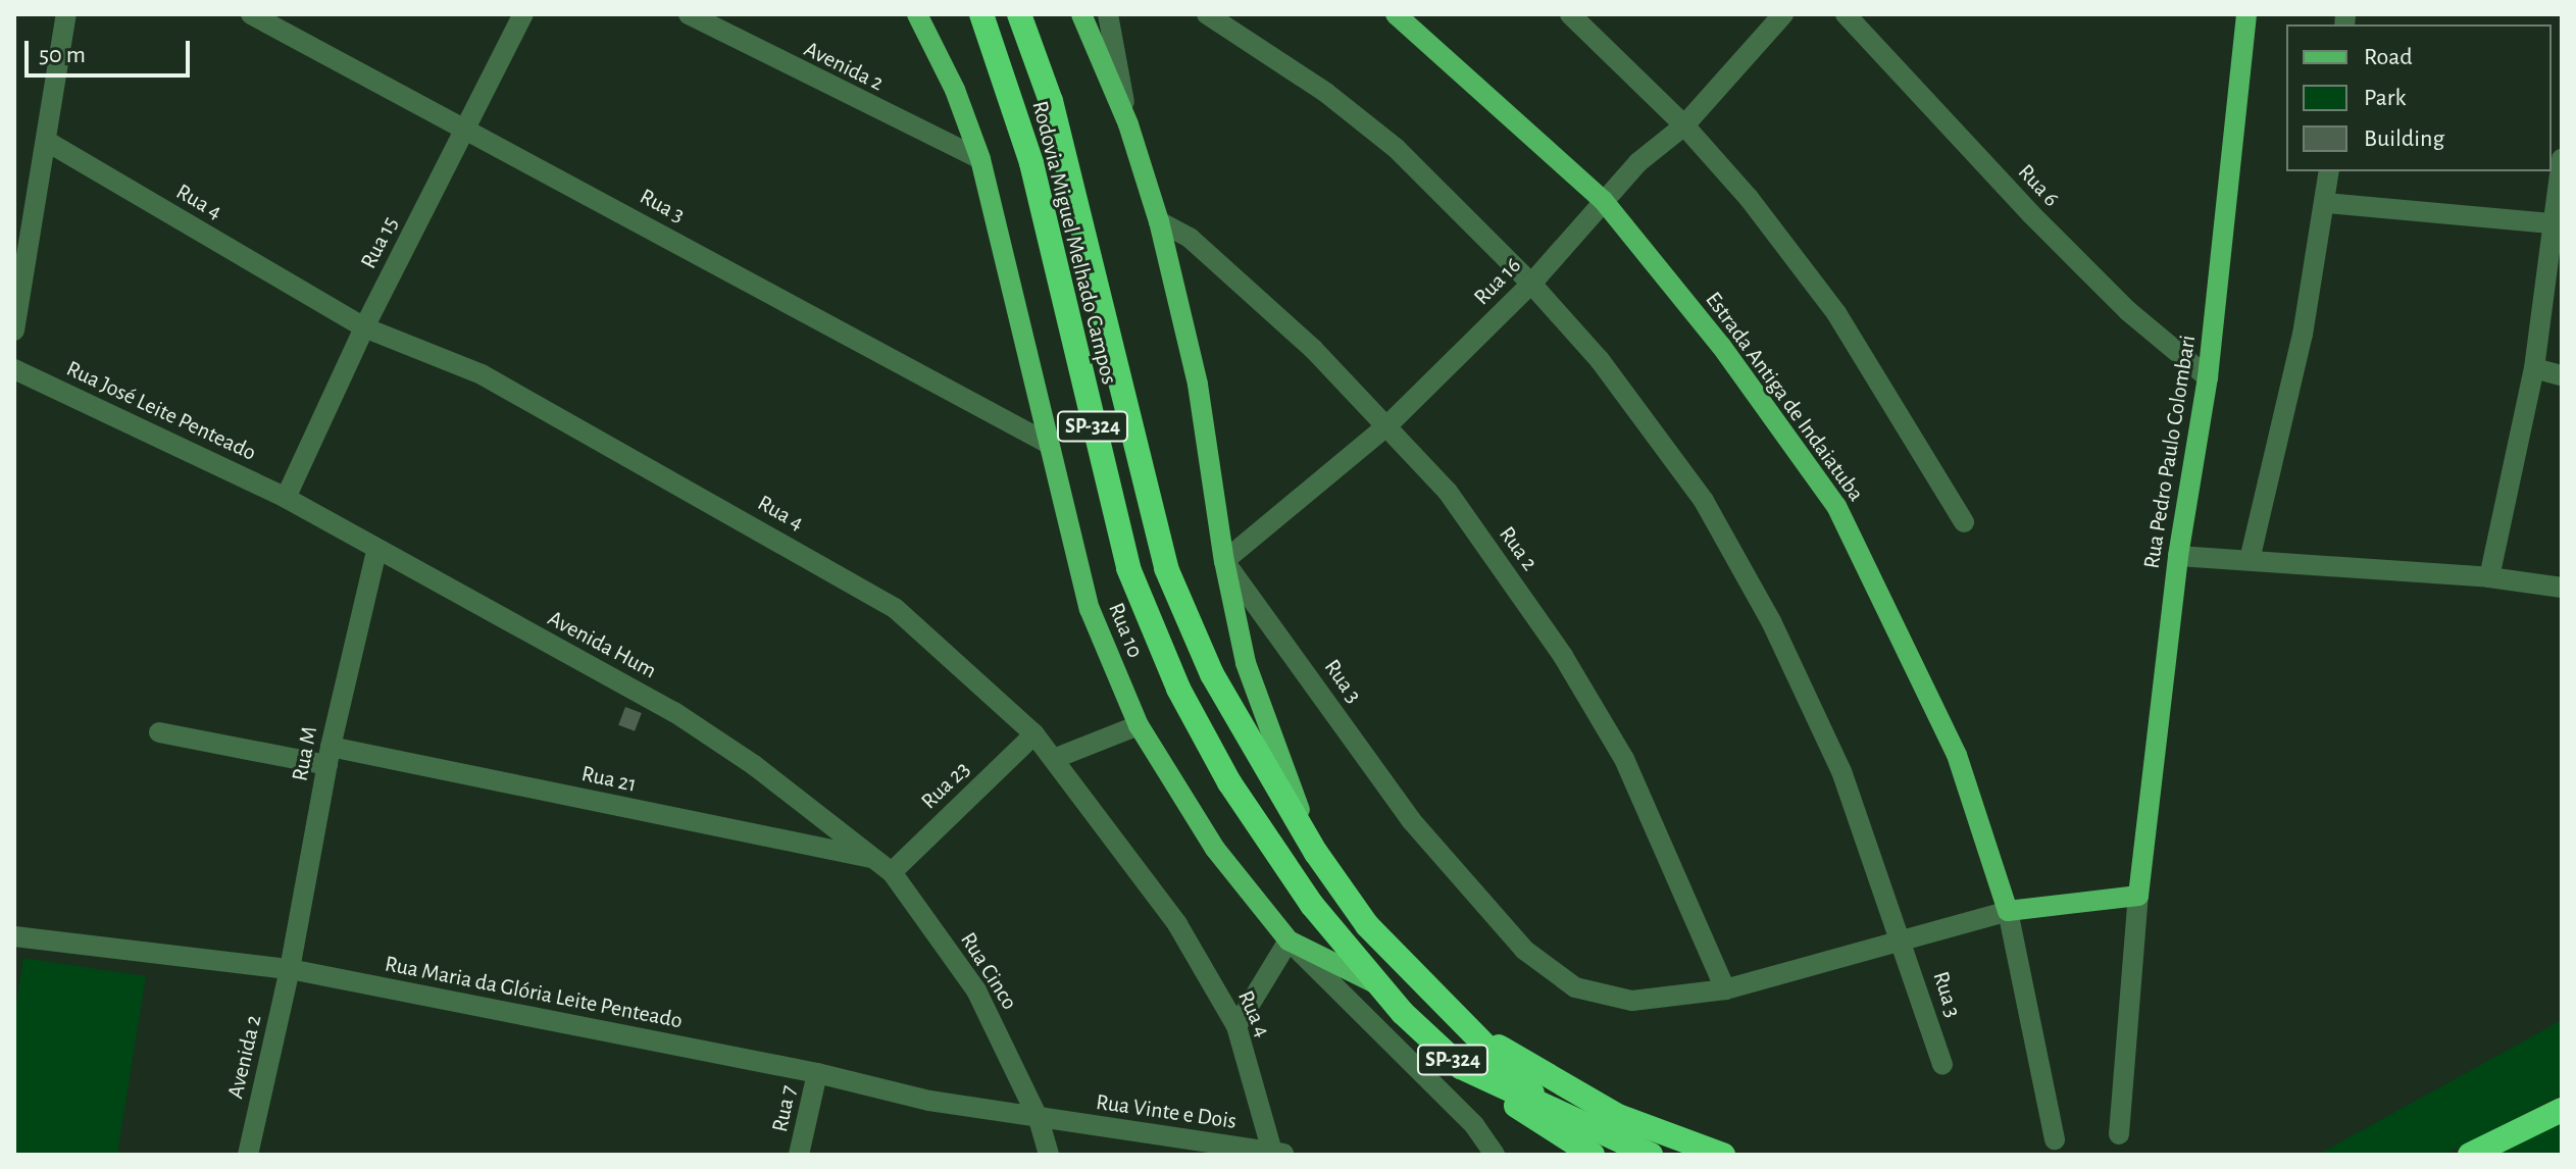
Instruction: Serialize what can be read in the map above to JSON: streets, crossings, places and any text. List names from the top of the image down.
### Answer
{
  "streets": {
    "highway": ["Rodovia Miguel Melhado Campos", "SP-324"],
    "main road": [
      "Rua 3",
      "Estrada Antiga de Indaiatuba",
      "Rua Pedro Paulo Colombari",
      "Rua 10"
    ],
    "street": [
      "Avenida 2",
      "Rua 6",
      "Rua 4",
      "Rua 15",
      "Rua 16",
      "Rua José Leite Penteado",
      "Rua 2",
      "Avenida Hum",
      "Rua M",
      "Rua 21",
      "Rua 23",
      "Rua Cinco",
      "Rua Maria da Glória Leite Penteado",
      "Rua 7",
      "Rua Vinte e Dois"
    ]
  },
  "crossings": [
    ["Avenida 2", "Rua 10"],
    ["Avenida 2", "Rua M"],
    ["Avenida 2", "Rua Maria da Glória Leite Penteado"],
    ["Rua 6", "Rua Pedro Paulo Colombari"],
    ["Rua 4", "Rua 15"],
    ["Rua 4", "Rua 23"],
    ["Rua 4", "Rua Vinte e Dois"],
    ["Rua 3", "Rua 15"],
    ["Rua 3", "Rua 16"],
    ["Rua 3", "Estrada Antiga de Indaiatuba"],
    ["Rua 3", "Rua 2"],
    ["Rua 3", "Rua 10"],
    ["Rua 15", "Rua José Leite Penteado"],
    ["Rua 15", "Avenida Hum"],
    ["Rua 16", "Estrada Antiga de Indaiatuba"],
    ["Rua 16", "Rua 2"],
    ["Rua José Leite Penteado", "Avenida Hum"],
    ["Avenida Hum", "Rua M"],
    ["Avenida Hum", "Rua 21"],
    ["Avenida Hum", "Rua 23"],
    ["Avenida Hum", "Rua Cinco"],
    ["Rua M", "Rua 21"],
    ["Rua M", "Rua Maria da Glória Leite Penteado"],
    ["Rua 21", "Rua 23"],
    ["Rua 21", "Rua Cinco"],
    ["Rua 23", "Rua Cinco"],
    ["Rua Cinco", "Rua Maria da Glória Leite Penteado"],
    ["Rua Cinco", "Rua Vinte e Dois"],
    ["Rua Maria da Glória Leite Penteado", "Rua 7"],
    ["Rua Maria da Glória Leite Penteado", "Rua Vinte e Dois"]
  ],
  "legend": ["Road", "Park", "Building"],
  "scale_bar": "50 m"
}
